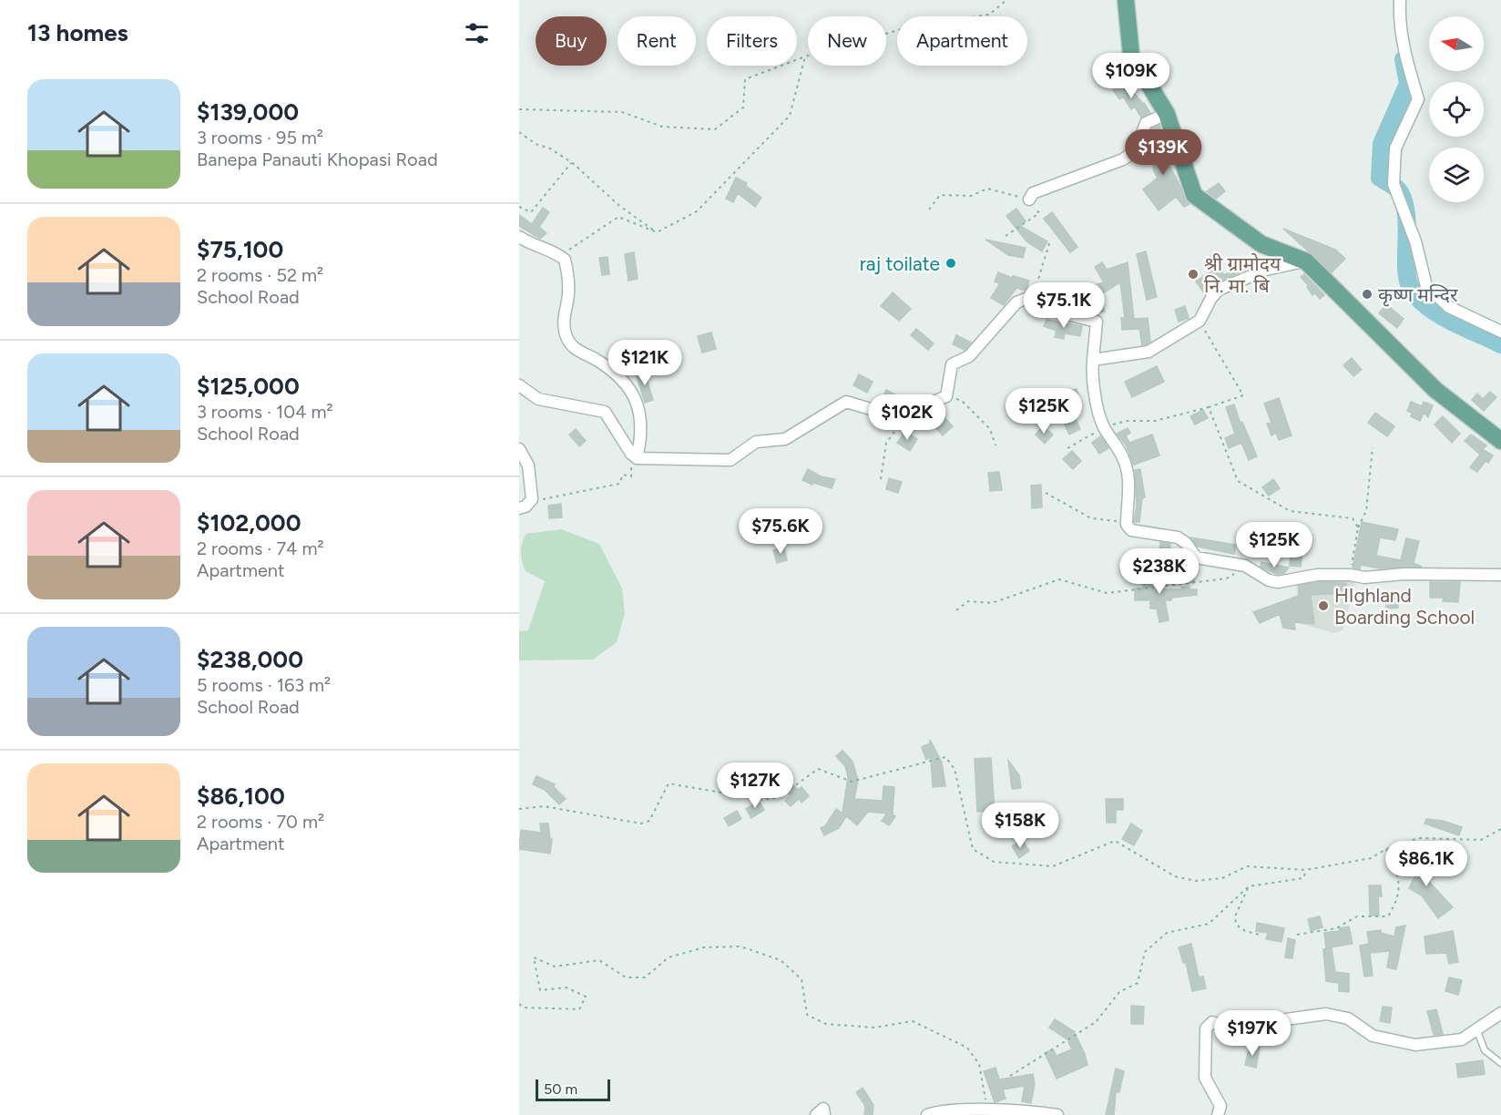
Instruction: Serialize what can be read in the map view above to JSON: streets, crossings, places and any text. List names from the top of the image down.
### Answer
{
  "places": [
    "raj toilate",
    "श्री ग्रामोदय नि. मा. बि",
    "कृष्ण मन्दिर",
    "HIghland Boarding School"
  ],
  "scale_bar": "50 m",
  "north": "left",
  "page": {
    "heading": "13 homes",
    "chip": [
      "Buy",
      "Rent",
      "Filters",
      "New",
      "Apartment"
    ],
    "price": [
      "$109K",
      "$139K",
      "$75.1K",
      "$121K",
      "$125K",
      "$102K",
      "$75.6K",
      "$125K",
      "$238K",
      "$127K",
      "$158K",
      "$86.1K",
      "$197K"
    ],
    "list": [
      {
        "name": "$139,000",
        "note": "3 rooms · 95 m² · Banepa Panauti Khopasi Road"
      },
      {
        "name": "$75,100",
        "note": "2 rooms · 52 m² · School Road"
      },
      {
        "name": "$125,000",
        "note": "3 rooms · 104 m² · School Road"
      },
      {
        "name": "$102,000",
        "note": "2 rooms · 74 m² · Apartment"
      },
      {
        "name": "$238,000",
        "note": "5 rooms · 163 m² · School Road"
      },
      {
        "name": "$86,100",
        "note": "2 rooms · 70 m² · Apartment"
      }
    ],
    "scale": "50 m"
  }
}
